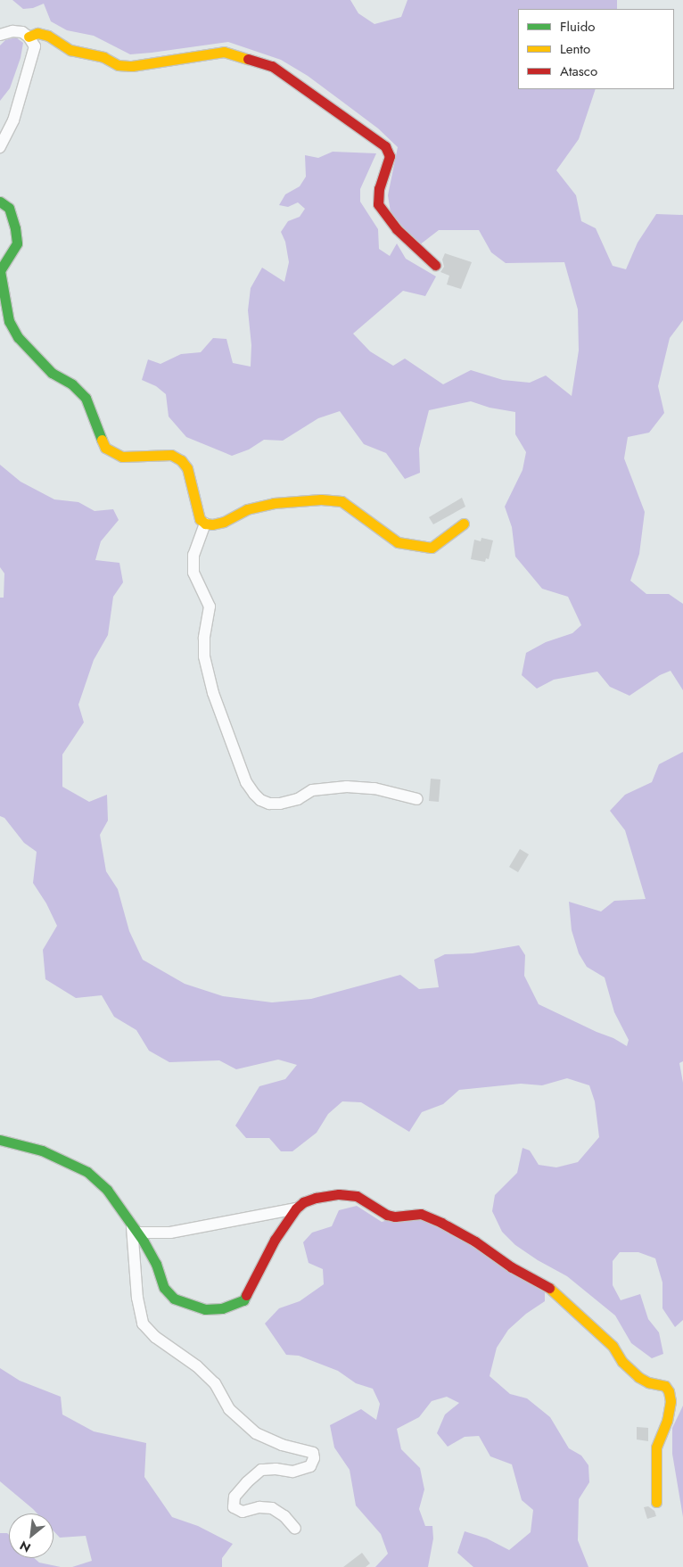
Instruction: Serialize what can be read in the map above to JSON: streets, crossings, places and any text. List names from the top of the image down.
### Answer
{
  "legend": ["Fluido", "Lento", "Atasco"],
  "north": "bottom left"
}
